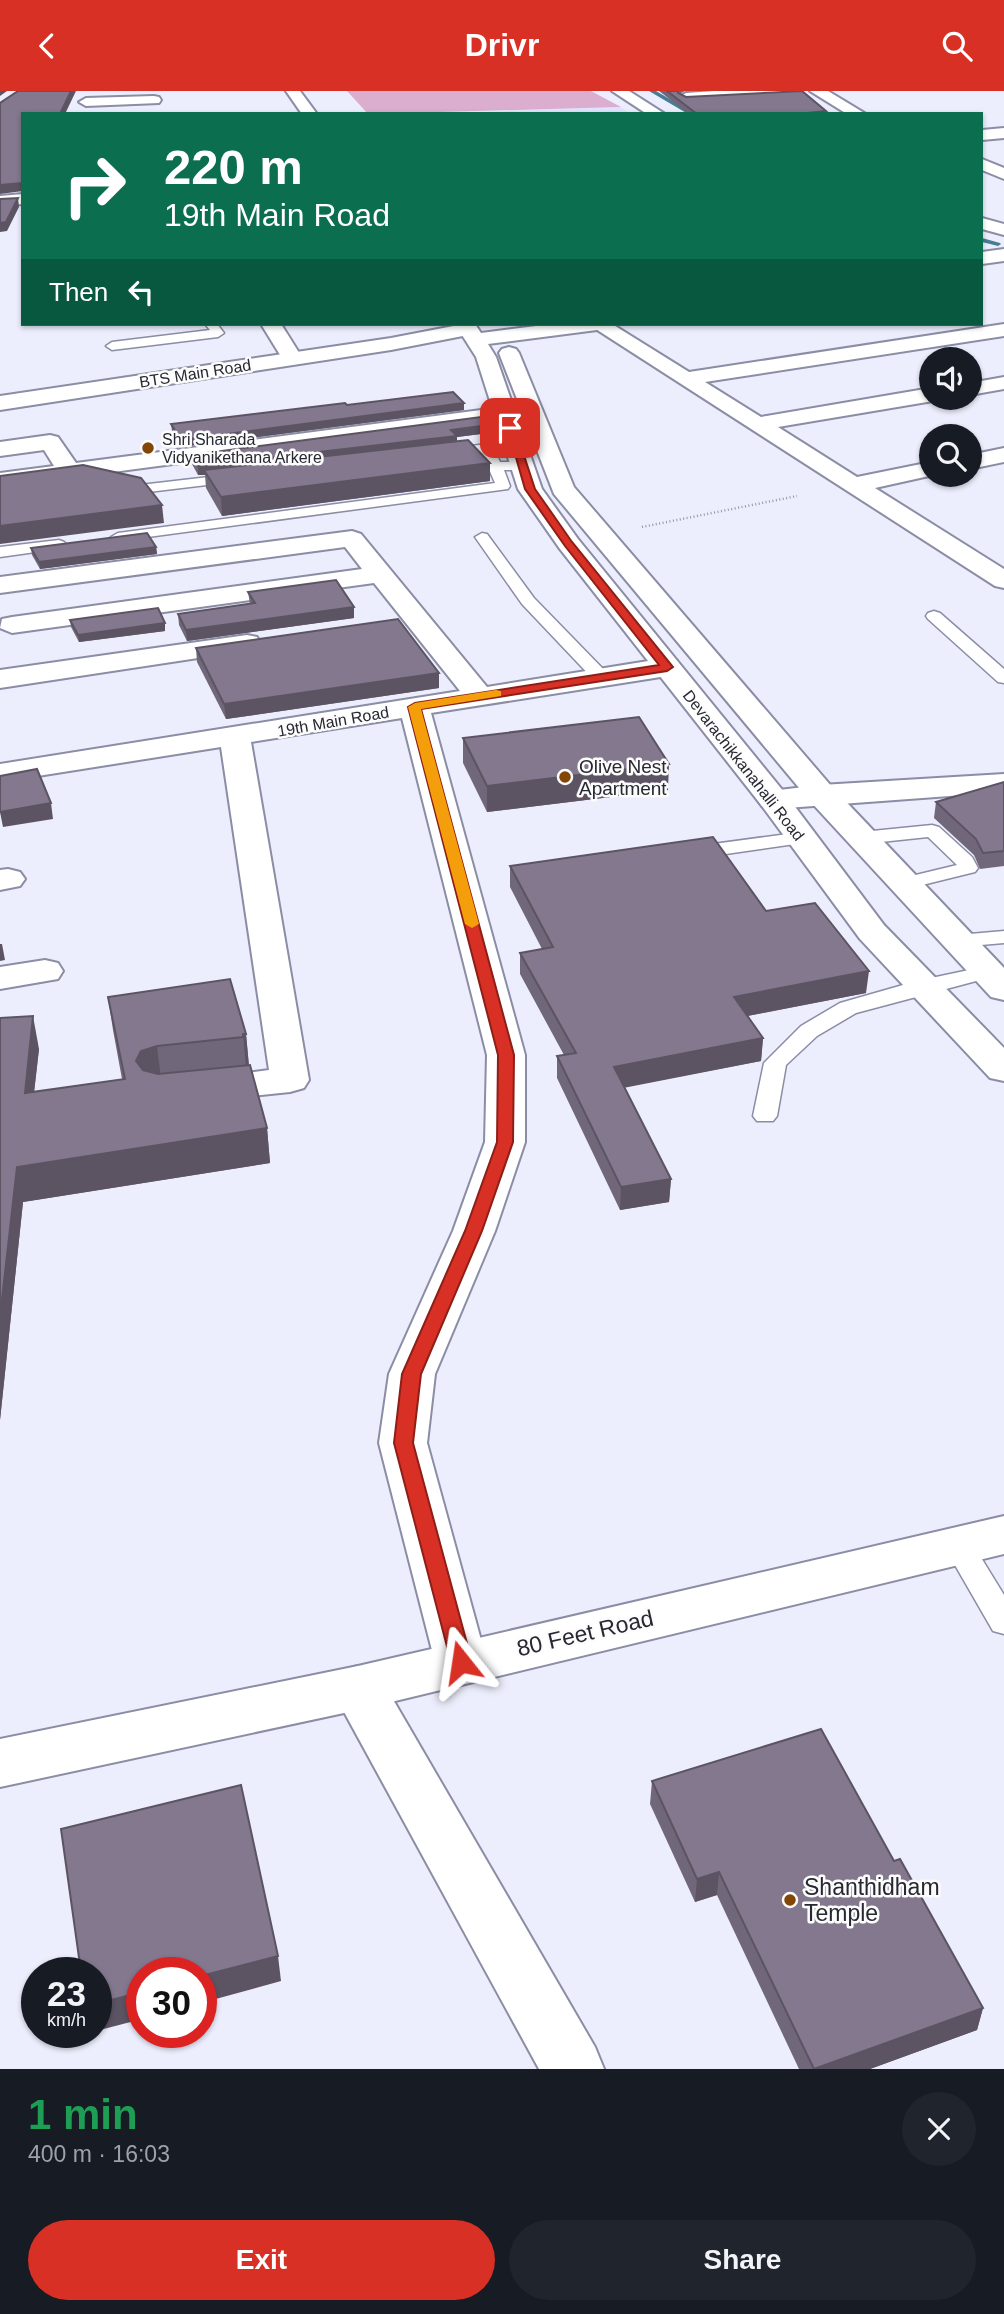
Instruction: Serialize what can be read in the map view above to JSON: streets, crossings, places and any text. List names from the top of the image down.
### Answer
{
  "streets": {
    "street": [
      "BTS Main Road",
      "19th Main Road",
      "Devarachikkanahalli Road",
      "80 Feet Road"
    ]
  },
  "crossings": [
    ["BTS Main Road", "Devarachikkanahalli Road"],
    ["19th Main Road", "Devarachikkanahalli Road"]
  ],
  "places": ["Shri Sharada Vidyanikethana Arkere", "Olive Nest Apartment", "Shanthidham Temple"],
  "page": {
    "header": "Drivr",
    "turn": ["220 m", "19th Main Road"],
    "then": "Then",
    "speed": "23 km/h",
    "limit": "30",
    "heading": ["1 min", "400 m · 16:03"],
    "buttons": ["Exit", "Share"]
  }
}
